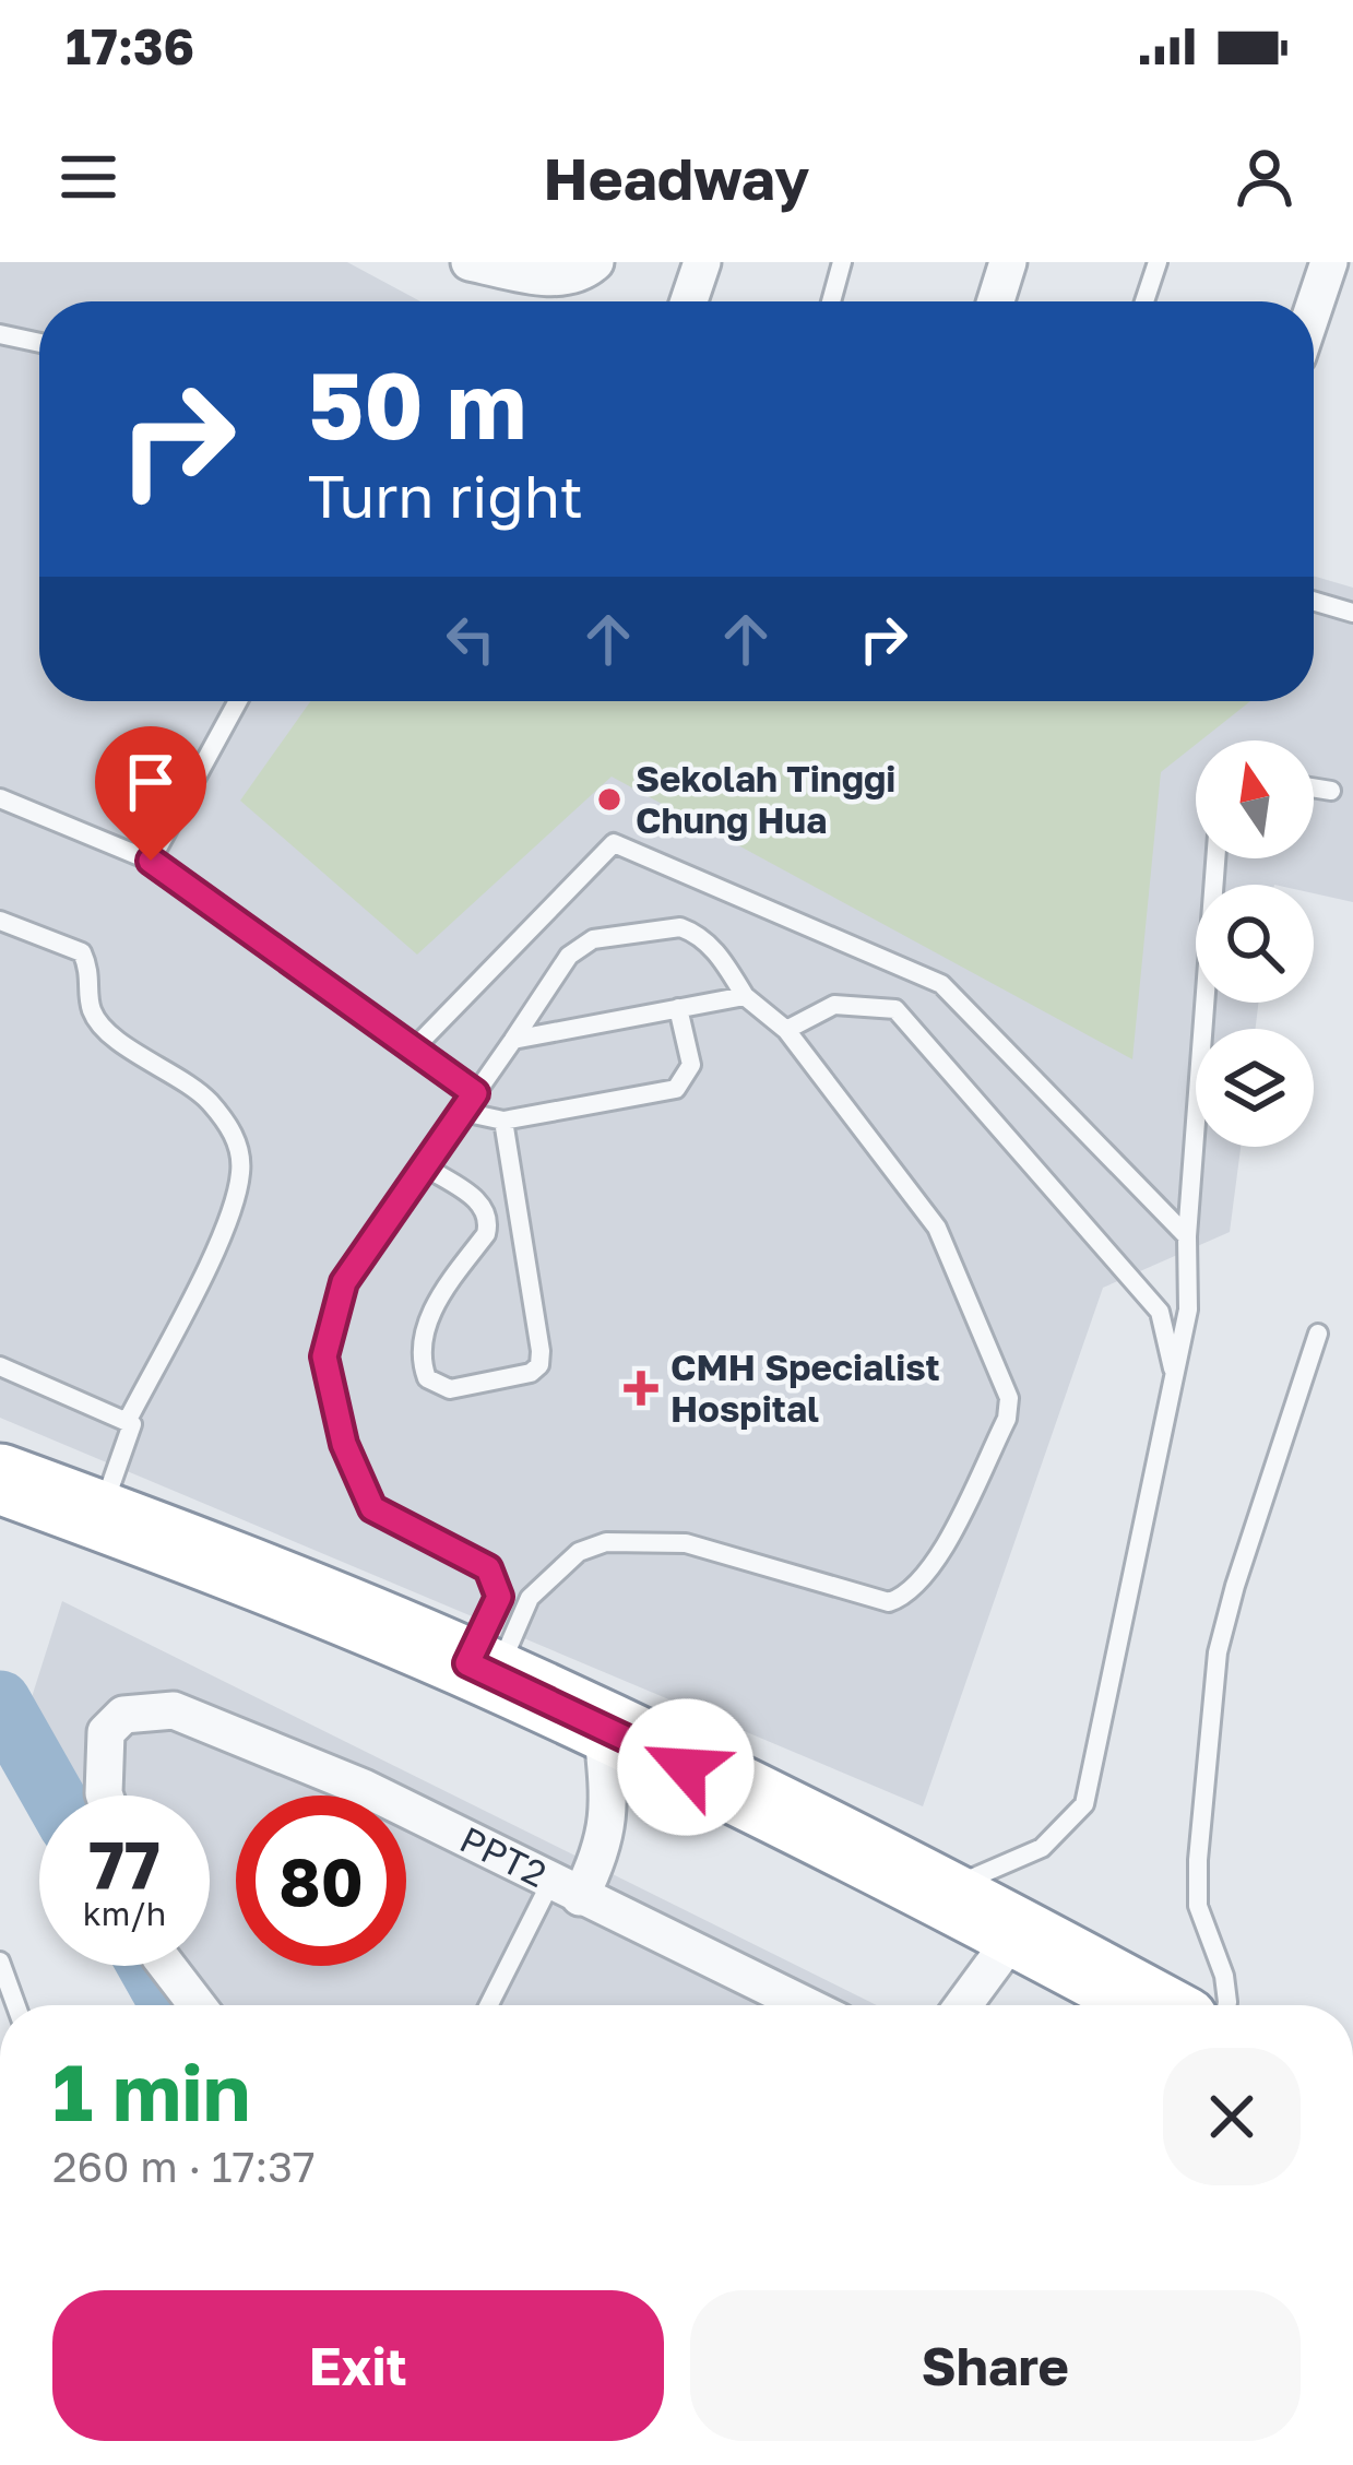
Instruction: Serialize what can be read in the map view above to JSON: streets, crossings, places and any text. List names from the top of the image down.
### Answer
{
  "streets": {
    "street": ["PPT2"]
  },
  "places": {
    "other": ["Sekolah Tinggi Chung Hua"],
    "health": ["CMH Specialist Hospital"]
  },
  "north": "top",
  "page": {
    "status": "17:36",
    "header": "Headway",
    "turn": ["50 m", "Turn right"],
    "speed": "77 km/h",
    "limit": "80",
    "heading": ["1 min", "260 m · 17:37"],
    "buttons": ["Exit", "Share"]
  }
}
